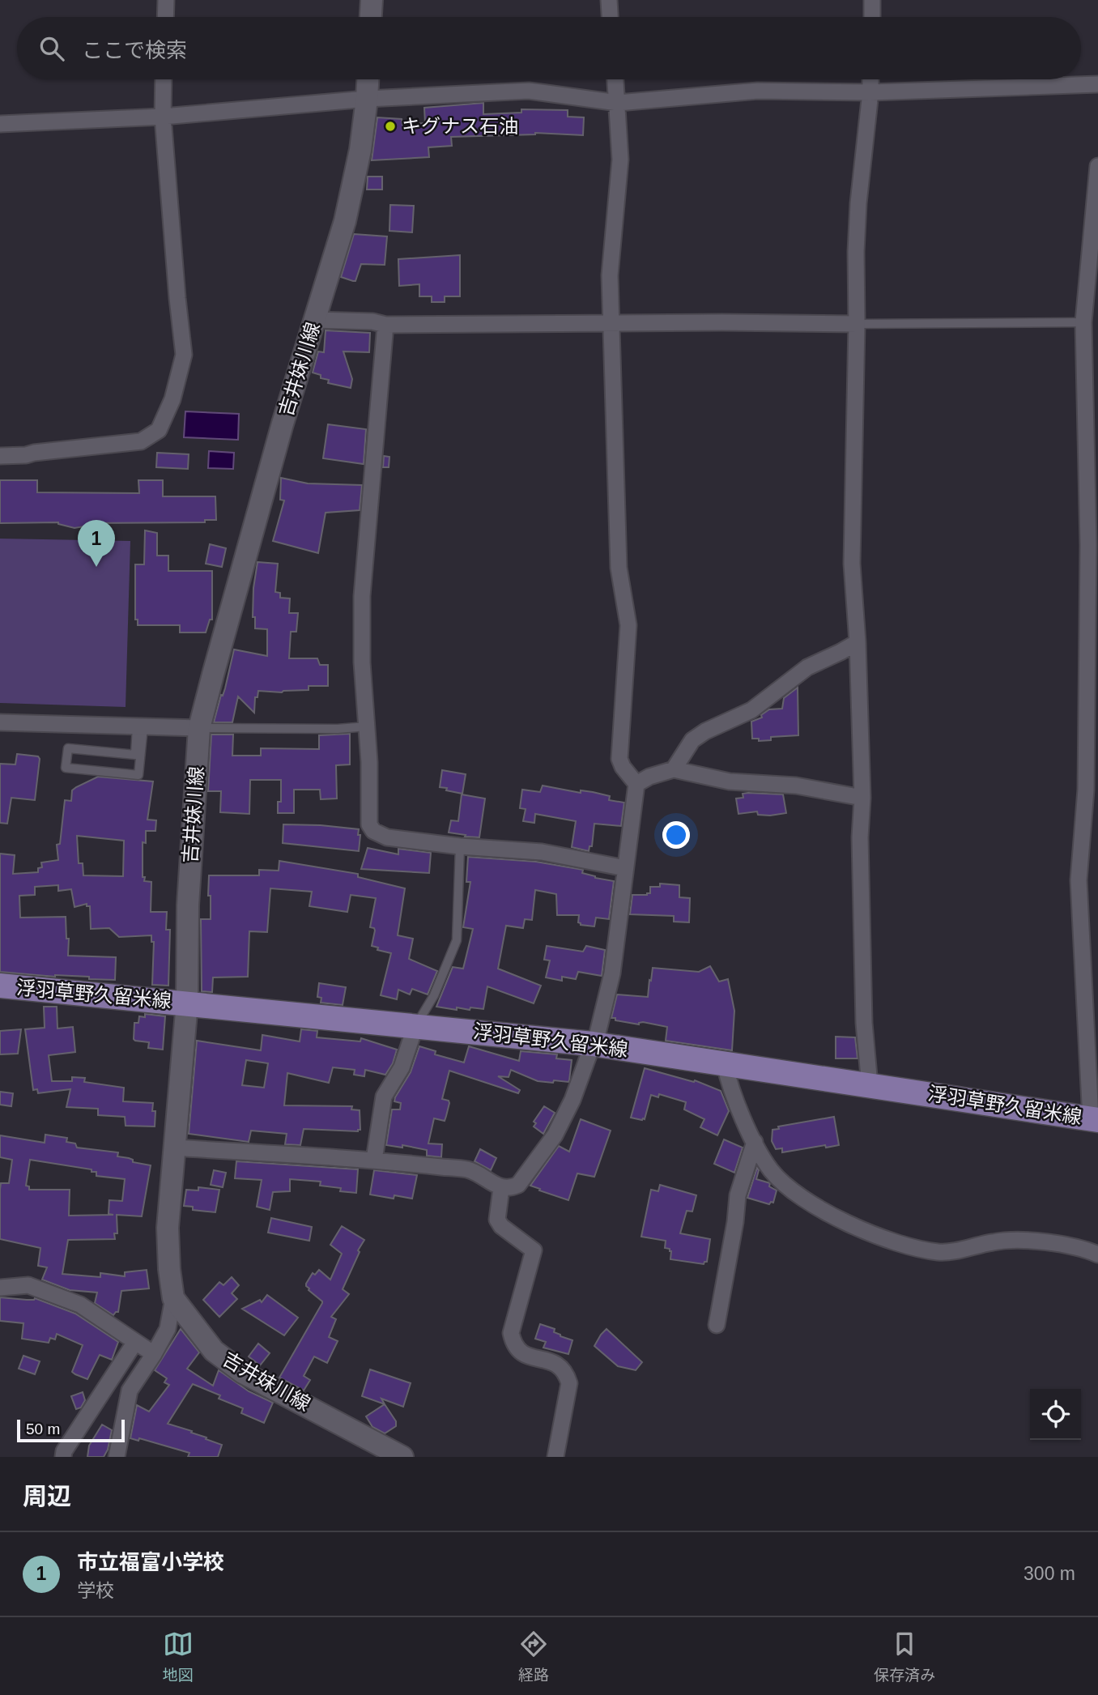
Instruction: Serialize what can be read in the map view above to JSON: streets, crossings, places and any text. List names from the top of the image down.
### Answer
{
  "streets": {
    "main road": ["吉井妹川線", "浮羽草野久留米線"]
  },
  "crossings": [
    ["吉井妹川線", "浮羽草野久留米線"]
  ],
  "places": ["キグナス石油"],
  "scale_bar": "50 m",
  "page": {
    "search": "ここで検索",
    "pins": "1",
    "scale": "50 m",
    "heading": "周辺",
    "list": [
      {
        "mark": "1",
        "name": "市立福富小学校",
        "note": "学校",
        "value": "300 m"
      }
    ],
    "nav": ["地図", "経路", "保存済み"]
  }
}
